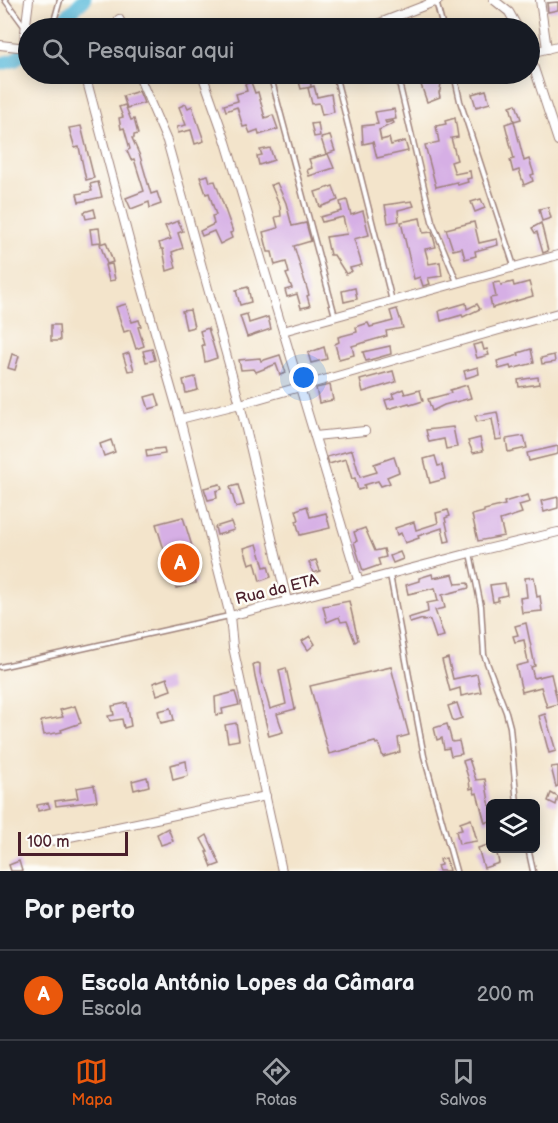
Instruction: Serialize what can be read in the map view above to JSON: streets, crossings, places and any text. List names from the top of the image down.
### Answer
{
  "streets": {
    "street": ["Rua da ETA"]
  },
  "scale_bar": "100 m",
  "page": {
    "search": "Pesquisar aqui",
    "pins": "A",
    "scale": "100 m",
    "heading": "Por perto",
    "list": [
      {
        "mark": "A",
        "name": "Escola António Lopes da Câmara",
        "note": "Escola",
        "value": "200 m"
      }
    ],
    "nav": ["Mapa", "Rotas", "Salvos"]
  }
}
